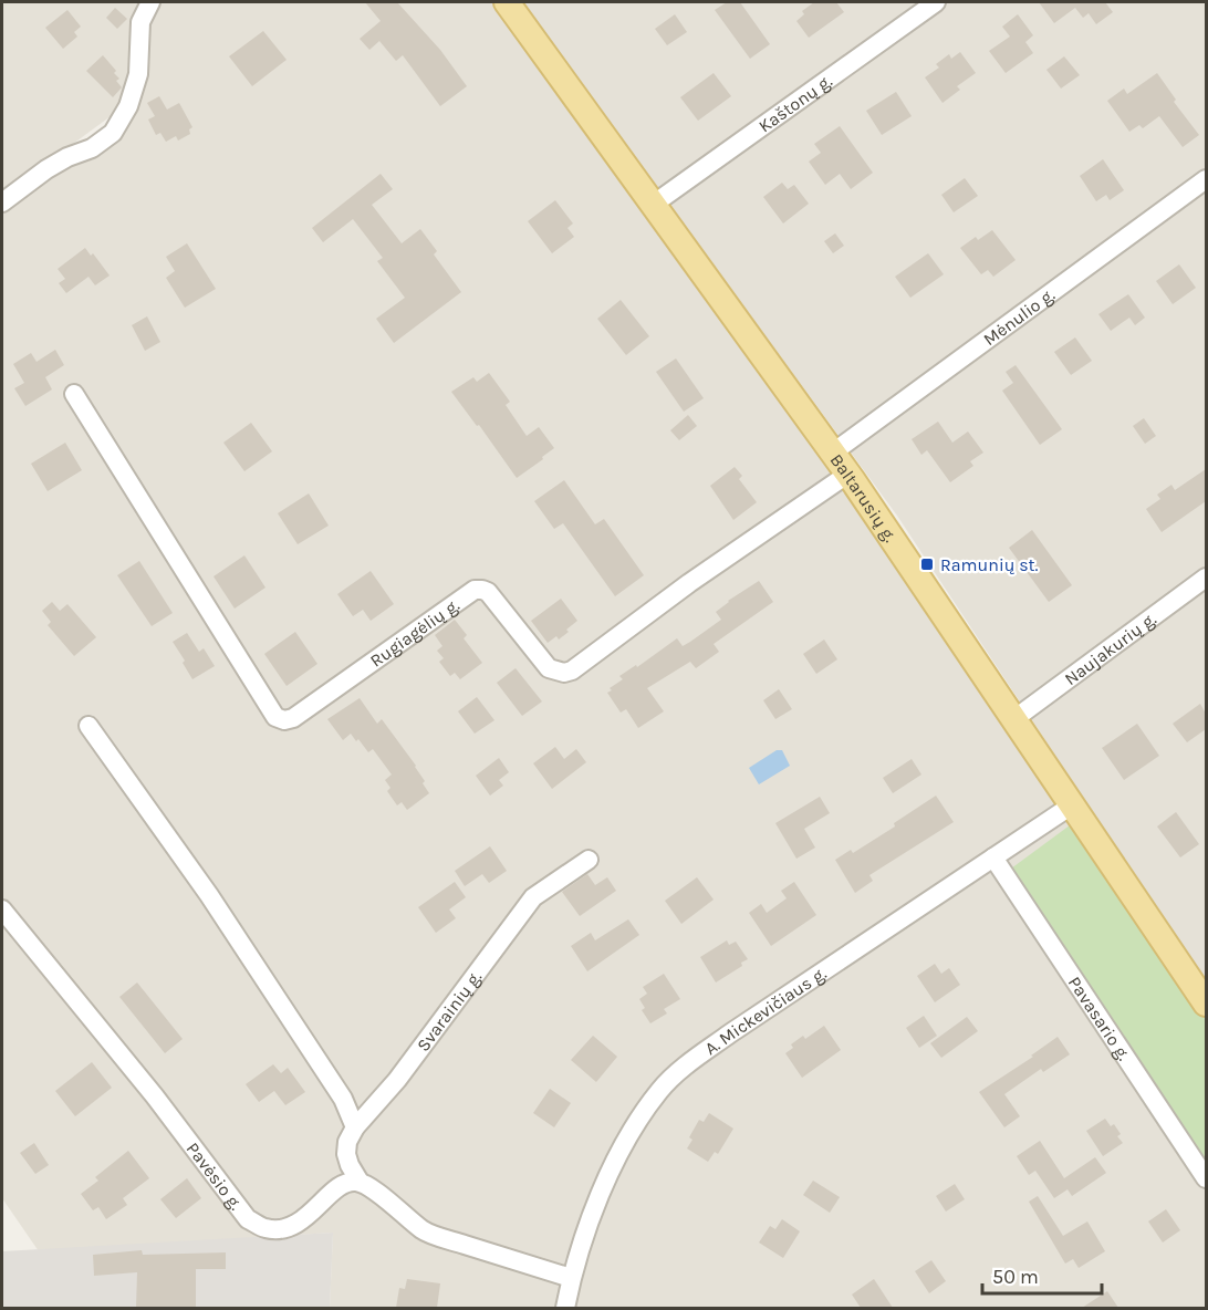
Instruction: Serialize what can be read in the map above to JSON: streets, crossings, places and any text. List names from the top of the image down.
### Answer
{
  "streets": {
    "main road": ["Baltarusių g."],
    "street": [
      "Kaštonų g.",
      "Mėnulio g.",
      "Rugiagėlių g.",
      "Naujakurių g.",
      "Svarainių g.",
      "A. Mickevičiaus g.",
      "Pavasario g.",
      "Pavėsio g."
    ]
  },
  "crossings": [
    ["Kaštonų g.", "Baltarusių g."],
    ["Mėnulio g.", "Baltarusių g."],
    ["Baltarusių g.", "Rugiagėlių g."],
    ["Baltarusių g.", "Naujakurių g."],
    ["Baltarusių g.", "A. Mickevičiaus g."],
    ["Svarainių g.", "Pavėsio g."],
    ["A. Mickevičiaus g.", "Pavasario g."]
  ],
  "places": {
    "transit": ["Ramunių st."]
  },
  "scale_bar": "50 m"
}
